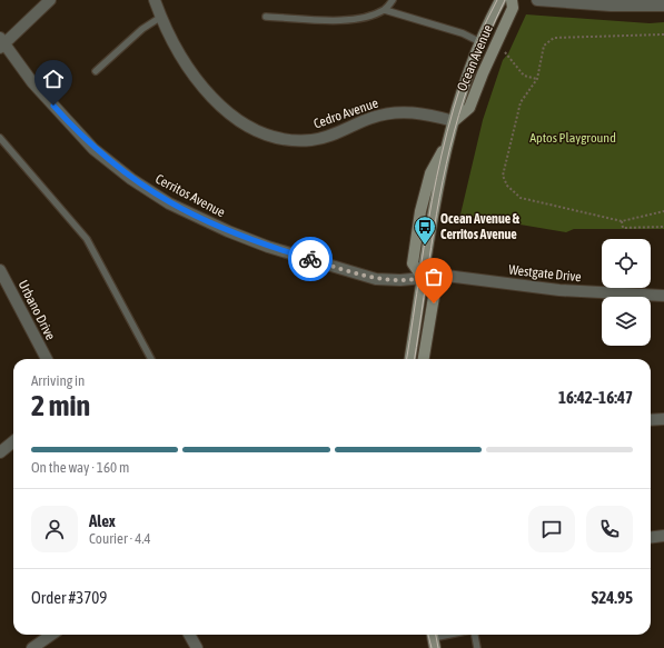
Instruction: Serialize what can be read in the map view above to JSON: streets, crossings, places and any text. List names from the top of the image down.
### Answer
{
  "streets": {
    "main road": ["Ocean Avenue"],
    "street": [
      "Cedro Avenue",
      "Cerritos Avenue",
      "Westgate Drive",
      "Urbano Drive"
    ]
  },
  "crossings": [
    ["Ocean Avenue", "Cedro Avenue"],
    ["Ocean Avenue", "Cerritos Avenue"],
    ["Ocean Avenue", "Westgate Drive"],
    ["Cerritos Avenue", "Westgate Drive"]
  ],
  "parks": ["Aptos Playground"],
  "places": {
    "bus stop": ["Ocean Avenue & Cerritos Avenue"]
  },
  "page": {
    "heading": ["2 min", "Arriving in", "16:42–16:47"],
    "panel": [
      "Alex",
      "Courier · 4.4",
      "Order #3709",
      "$24.95"
    ],
    "bar": "On the way · 160 m"
  }
}
